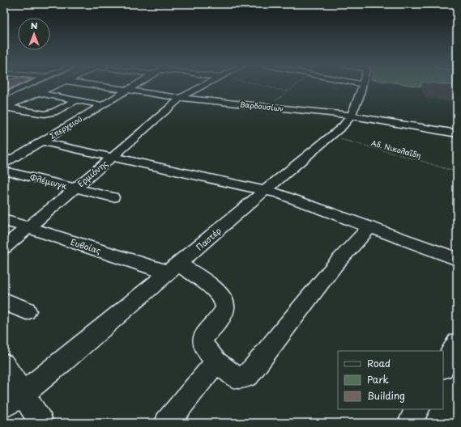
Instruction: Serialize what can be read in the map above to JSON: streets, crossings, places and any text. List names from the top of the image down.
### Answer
{
  "streets": {
    "street": [
      "Βαρδουσίων",
      "Σπερχειού",
      "Ερμιόνης",
      "Φλέμινγκ",
      "Παστέρ",
      "Ευβοίας"
    ],
    "path": ["Αδ. Νικολαΐδη"]
  },
  "crossings": [
    ["Βαρδουσίων", "Σπερχειού"],
    ["Βαρδουσίων", "Ερμιόνης"],
    ["Βαρδουσίων", "Παστέρ"],
    ["Αδ. Νικολαΐδη", "Παστέρ"],
    ["Ερμιόνης", "Φλέμινγκ"],
    ["Ερμιόνης", "Ευβοίας"],
    ["Παστέρ", "Ευβοίας"]
  ],
  "legend": ["Road", "Park", "Building"],
  "north": "top"
}
